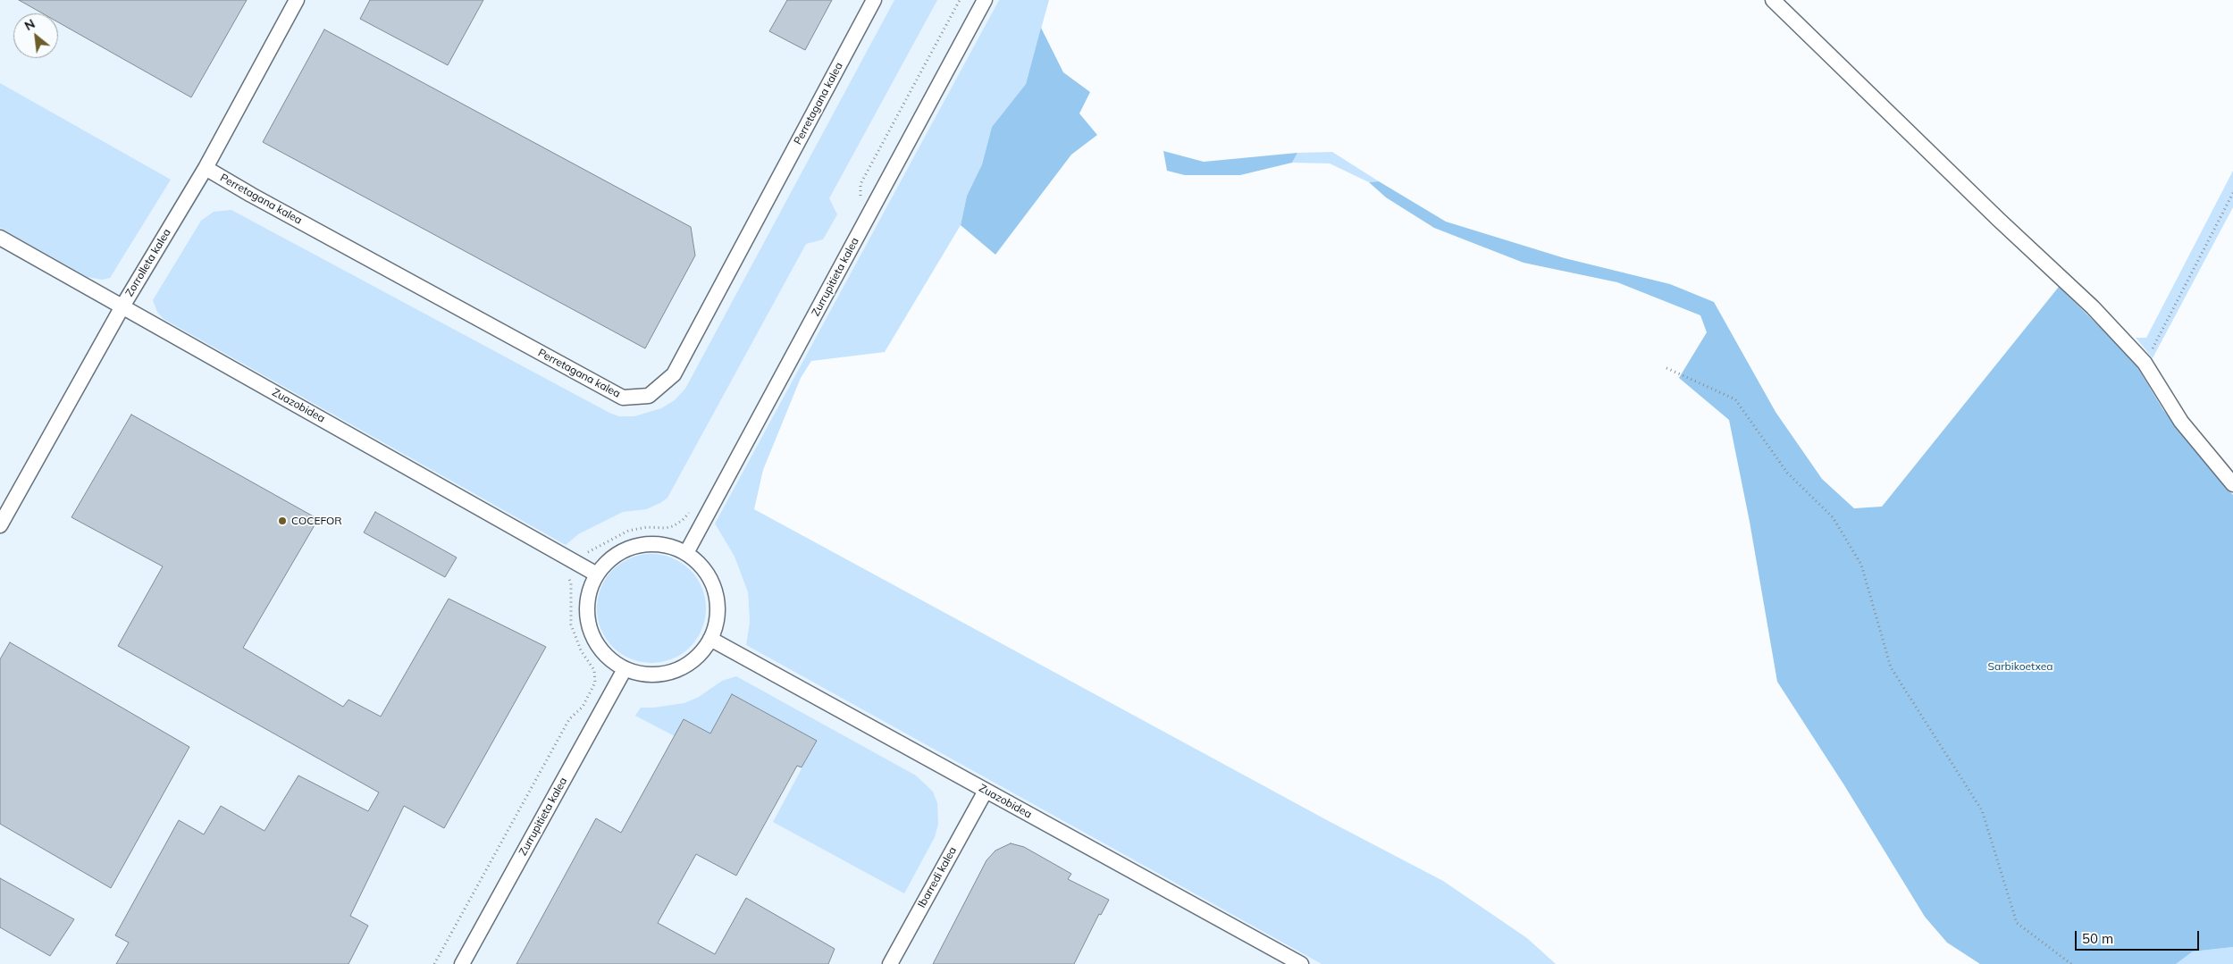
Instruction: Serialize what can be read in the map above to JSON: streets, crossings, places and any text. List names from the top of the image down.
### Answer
{
  "streets": {
    "street": [
      "Perretagana kalea",
      "Zorrolleta kalea",
      "Zurrupitieta kalea",
      "Zuazobidea",
      "Ibarredi kalea"
    ]
  },
  "crossings": [
    ["Perretagana kalea", "Zorrolleta kalea"],
    ["Zorrolleta kalea", "Zuazobidea"],
    ["Zurrupitieta kalea", "Zuazobidea"],
    ["Zuazobidea", "Ibarredi kalea"]
  ],
  "parks": ["Sarbikoetxea"],
  "places": ["COCEFOR"],
  "scale_bar": "50 m",
  "north": "top left"
}
